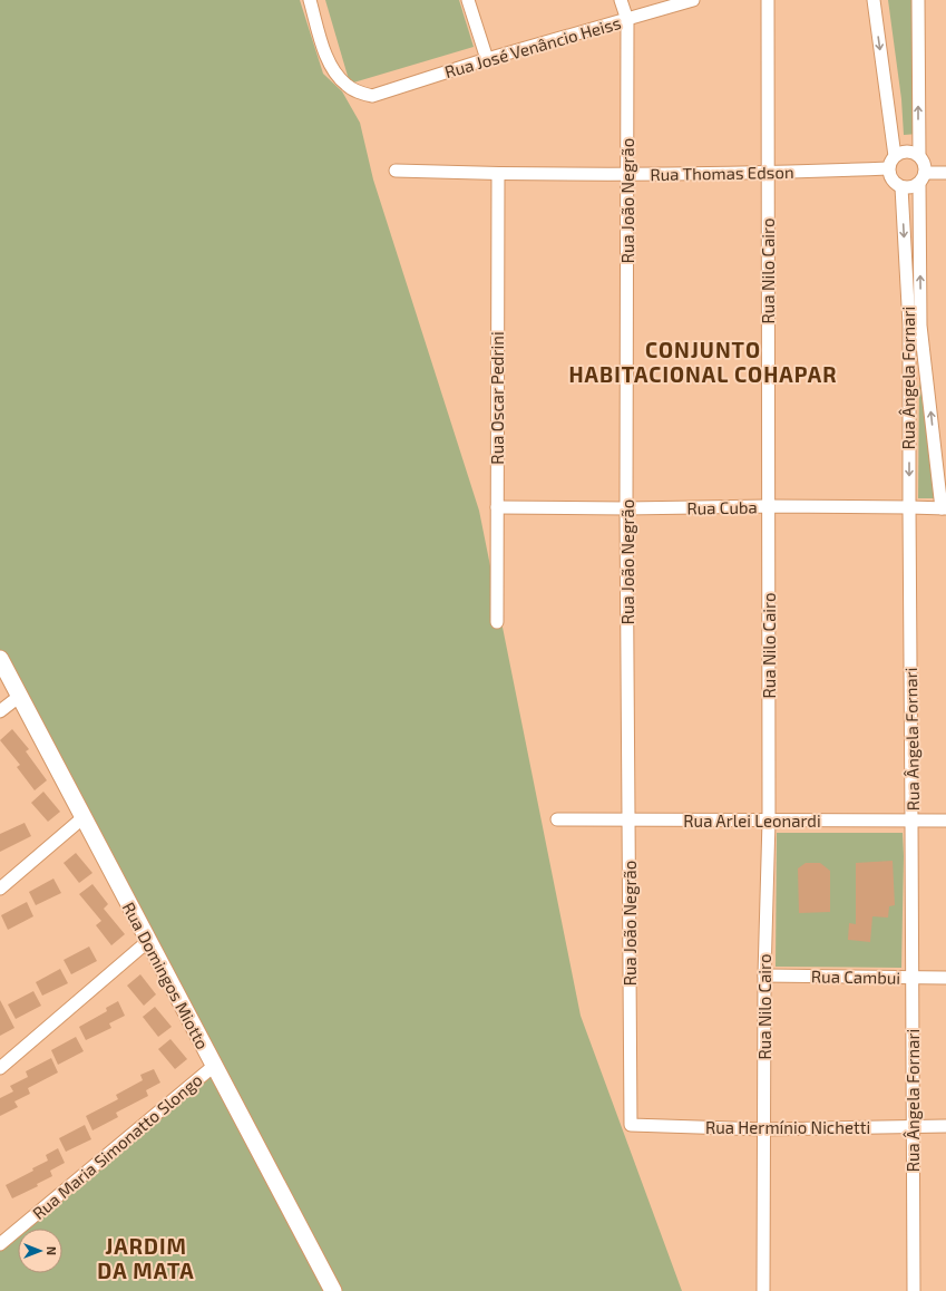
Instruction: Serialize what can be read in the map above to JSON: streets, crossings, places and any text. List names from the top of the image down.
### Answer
{
  "streets": {
    "street": [
      "Rua José Venâncio Heiss",
      "Rua Thomas Edson",
      "Rua João Negrão",
      "Rua Nilo Cairo",
      "Rua Ângela Fornari",
      "Rua Oscar Pedrini",
      "Rua Cuba",
      "Rua Arlei Leonardi",
      "Rua Domingos Miotto",
      "Rua Cambui",
      "Rua Hermínio Nichetti",
      "Rua Maria Simonatto Slongo"
    ]
  },
  "crossings": [
    ["Rua José Venâncio Heiss", "Rua João Negrão"],
    ["Rua Thomas Edson", "Rua João Negrão"],
    ["Rua Thomas Edson", "Rua Nilo Cairo"],
    ["Rua Thomas Edson", "Rua Ângela Fornari"],
    ["Rua Thomas Edson", "Rua Oscar Pedrini"],
    ["Rua João Negrão", "Rua Cuba"],
    ["Rua João Negrão", "Rua Arlei Leonardi"],
    ["Rua João Negrão", "Rua Hermínio Nichetti"],
    ["Rua Nilo Cairo", "Rua Cuba"],
    ["Rua Nilo Cairo", "Rua Arlei Leonardi"],
    ["Rua Nilo Cairo", "Rua Cambui"],
    ["Rua Nilo Cairo", "Rua Hermínio Nichetti"],
    ["Rua Ângela Fornari", "Rua Cuba"],
    ["Rua Ângela Fornari", "Rua Arlei Leonardi"],
    ["Rua Ângela Fornari", "Rua Cambui"],
    ["Rua Ângela Fornari", "Rua Hermínio Nichetti"],
    ["Rua Oscar Pedrini", "Rua Cuba"],
    ["Rua Domingos Miotto", "Rua Maria Simonatto Slongo"]
  ],
  "districts": ["CONJUNTO HABITACIONAL COHAPAR", "JARDIM DA MATA"],
  "north": "right"
}
